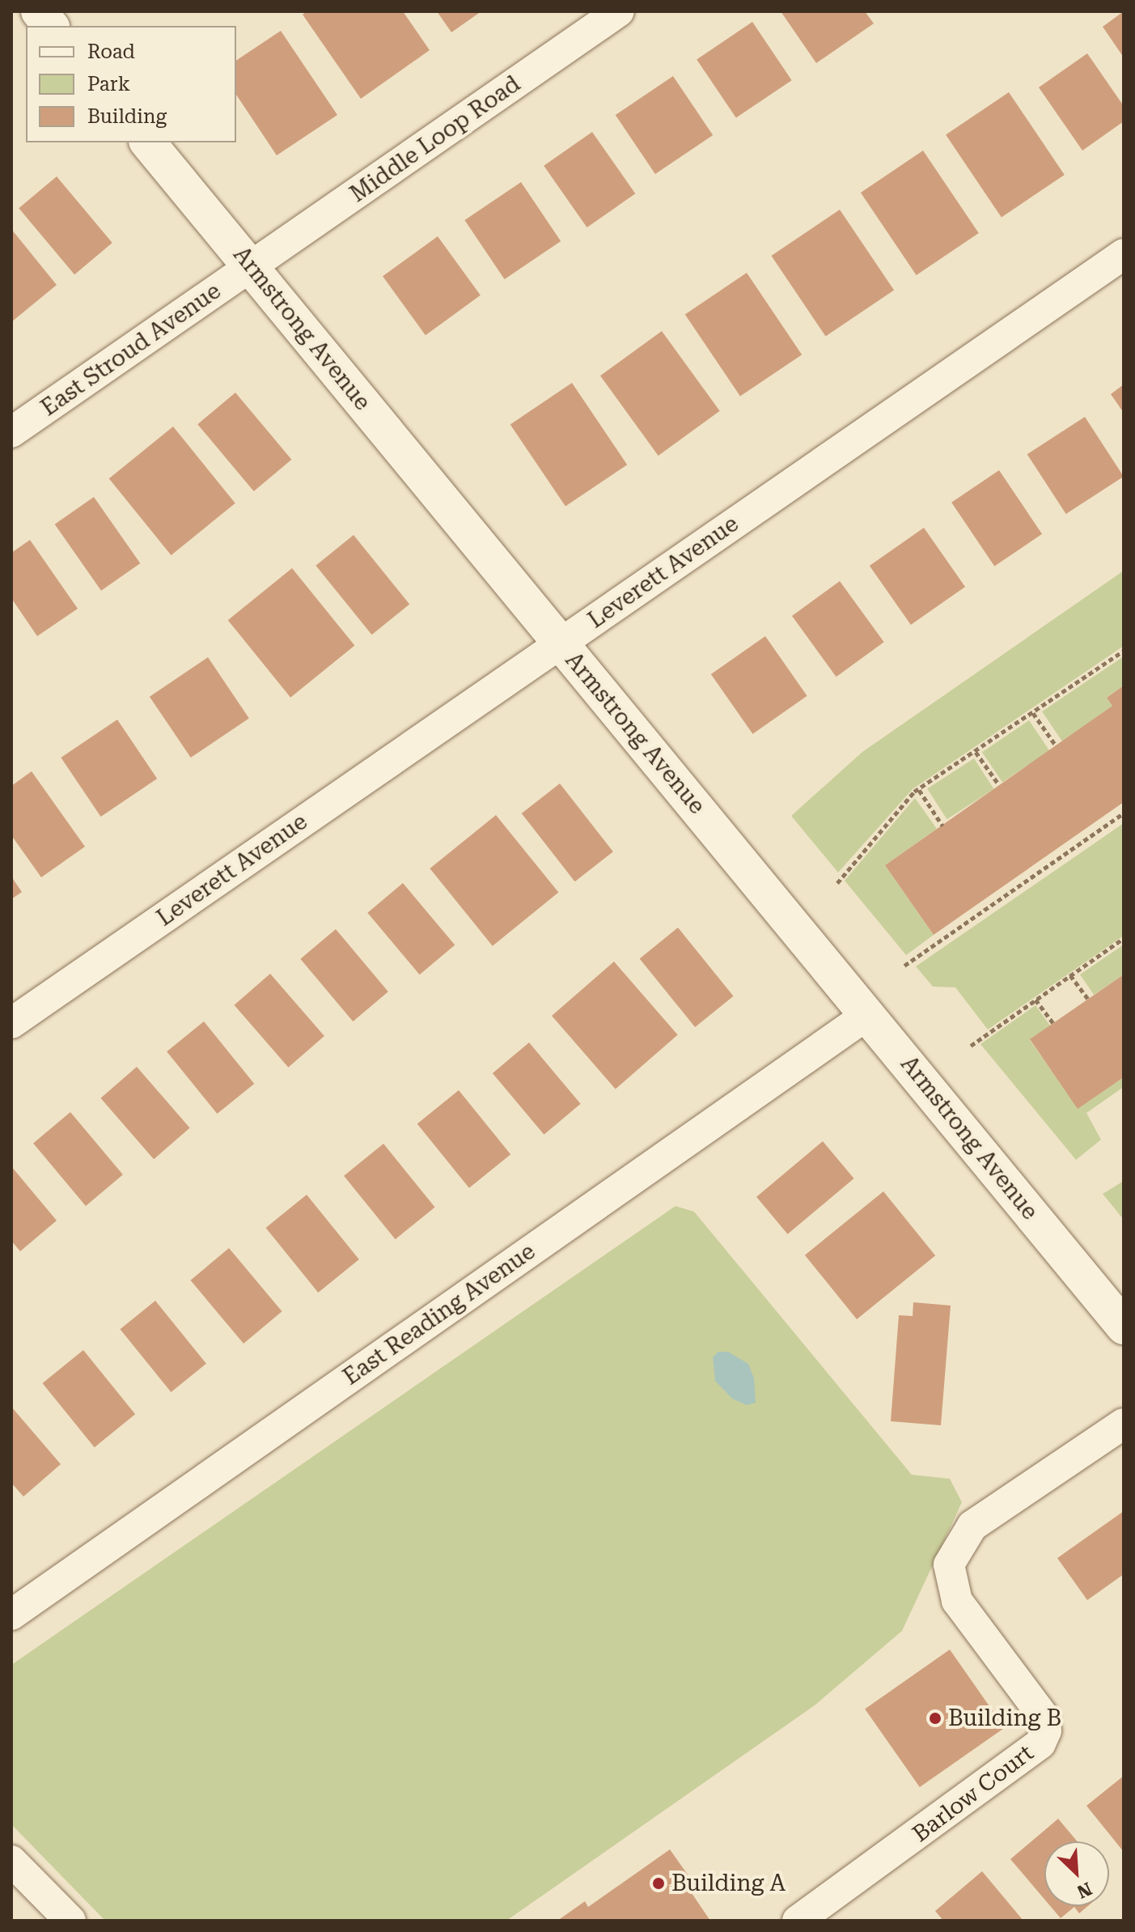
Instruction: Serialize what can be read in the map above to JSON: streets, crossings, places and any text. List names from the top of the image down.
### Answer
{
  "streets": {
    "street": [
      "Middle Loop Road",
      "Armstrong Avenue",
      "East Stroud Avenue",
      "Leverett Avenue",
      "East Reading Avenue",
      "Barlow Court"
    ]
  },
  "crossings": [
    ["Middle Loop Road", "Armstrong Avenue"],
    ["Middle Loop Road", "East Stroud Avenue"],
    ["Armstrong Avenue", "East Stroud Avenue"],
    ["Armstrong Avenue", "Leverett Avenue"],
    ["Armstrong Avenue", "East Reading Avenue"]
  ],
  "places": ["Building B", "Building A"],
  "legend": ["Road", "Park", "Building"],
  "north": "bottom right"
}
